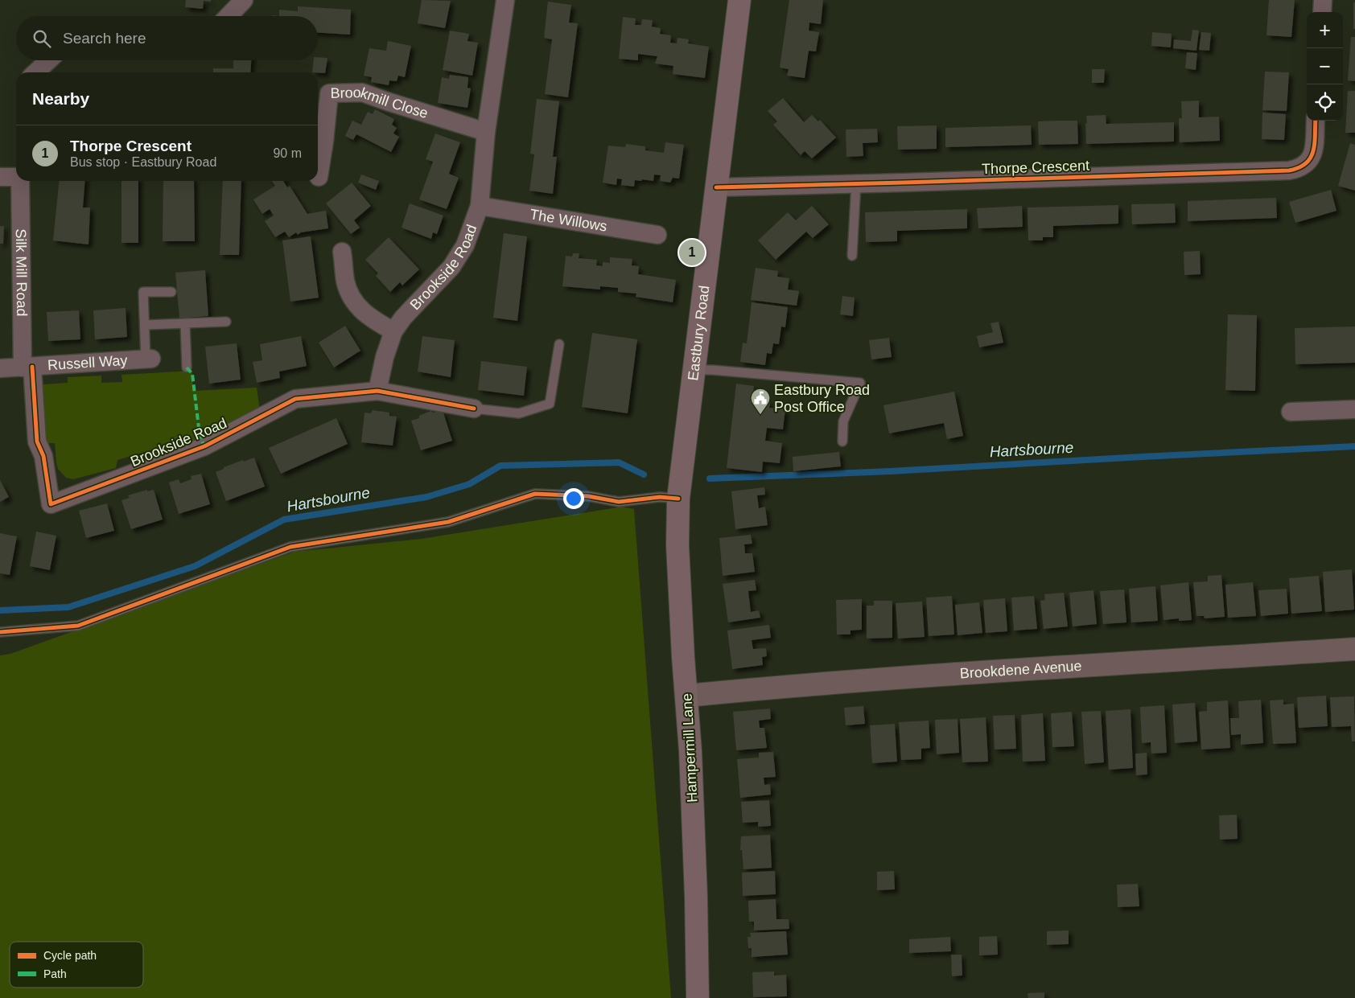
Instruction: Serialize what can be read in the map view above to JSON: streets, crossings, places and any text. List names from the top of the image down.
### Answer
{
  "streets": {
    "main road": ["Eastbury Road", "Brookdene Avenue", "Hampermill Lane"],
    "street": [
      "Brookmill Close",
      "Thorpe Crescent",
      "The Willows",
      "Brookside Road",
      "Silk Mill Road",
      "Russell Way"
    ]
  },
  "crossings": [
    ["Brookmill Close", "Brookside Road"],
    ["Thorpe Crescent", "Eastbury Road"],
    ["The Willows", "Brookside Road"],
    ["Brookside Road", "Silk Mill Road"],
    ["Brookside Road", "Russell Way"],
    ["Silk Mill Road", "Russell Way"],
    ["Eastbury Road", "Hampermill Lane"],
    ["Brookdene Avenue", "Hampermill Lane"]
  ],
  "water": ["Hartsbourne"],
  "places": {
    "public building": ["Eastbury Road Post Office"]
  },
  "legend": ["Cycle path", "Path"],
  "page": {
    "map_buttons": ["+", "−"],
    "search": "Search here",
    "heading": "Nearby",
    "list": [
      {
        "mark": "1",
        "name": "Thorpe Crescent",
        "note": "Bus stop · Eastbury Road",
        "value": "90 m"
      }
    ],
    "pins": "1"
  }
}
